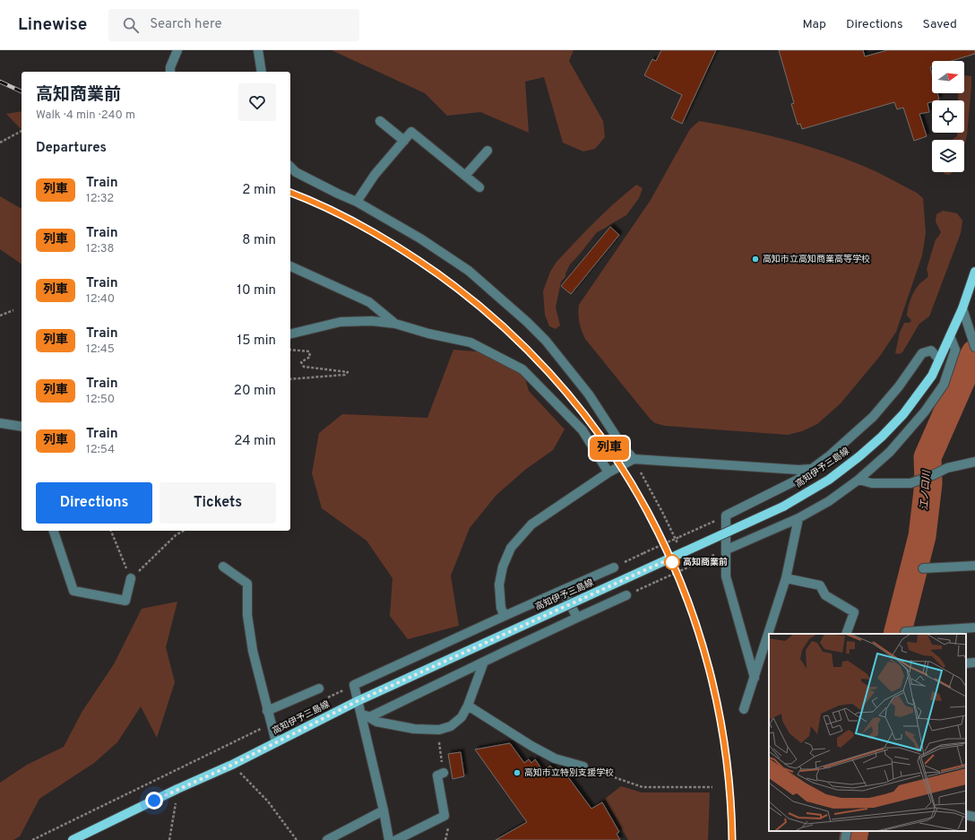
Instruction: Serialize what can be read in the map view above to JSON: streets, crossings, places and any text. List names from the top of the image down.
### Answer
{
  "streets": {
    "main road": ["高知伊予三島線"]
  },
  "water": ["江ノ口川"],
  "places": ["高知市立高知商業高等学校", "高知商業前", "高知市立特別支援学校"],
  "north": "right",
  "page": {
    "header": "Linewise",
    "search": "Search here",
    "nav": ["Map", "Directions", "Saved"],
    "on_map": "列車",
    "heading": [
      ["高知商業前", "Walk · 4 min · 240 m"],
      "Departures"
    ],
    "list": [
      {
        "mark": "列車",
        "name": "Train",
        "note": "12:32",
        "value": "2 min"
      },
      {
        "mark": "列車",
        "name": "Train",
        "note": "12:38",
        "value": "8 min"
      },
      {
        "mark": "列車",
        "name": "Train",
        "note": "12:40",
        "value": "10 min"
      },
      {
        "mark": "列車",
        "name": "Train",
        "note": "12:45",
        "value": "15 min"
      },
      {
        "mark": "列車",
        "name": "Train",
        "note": "12:50",
        "value": "20 min"
      },
      {
        "mark": "列車",
        "name": "Train",
        "note": "12:54",
        "value": "24 min"
      }
    ],
    "buttons": ["Directions", "Tickets"]
  }
}
